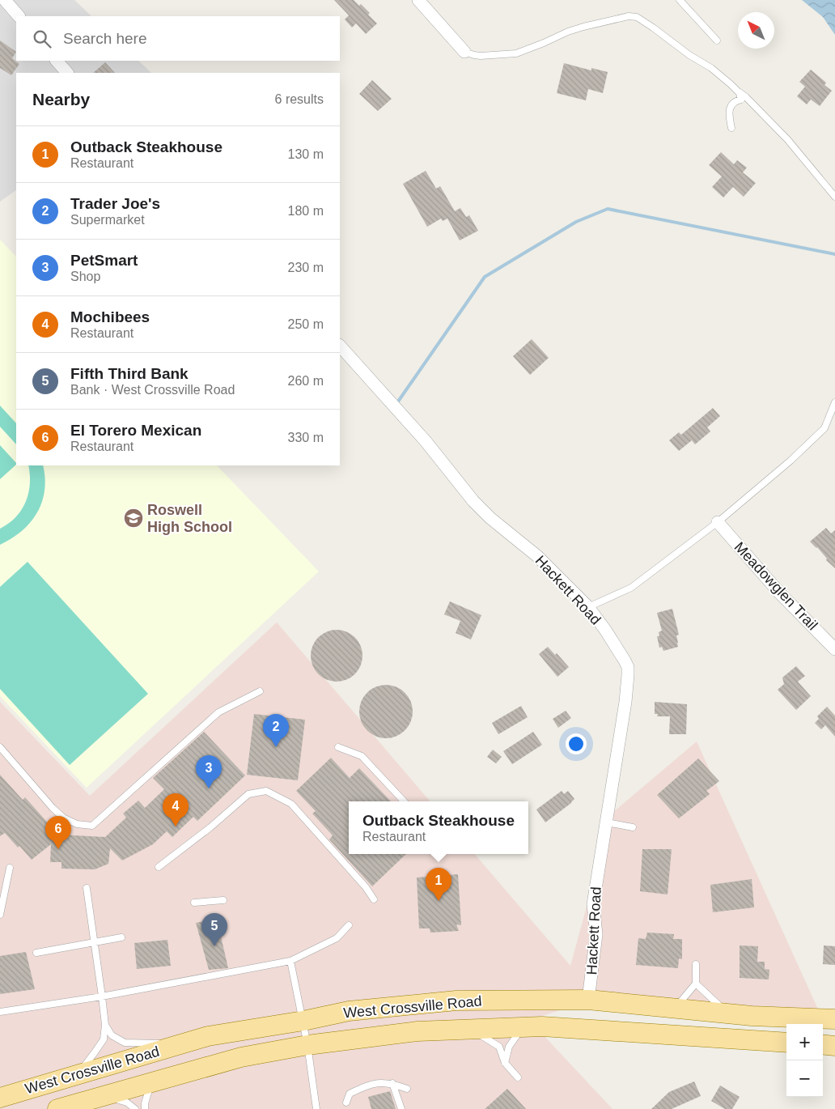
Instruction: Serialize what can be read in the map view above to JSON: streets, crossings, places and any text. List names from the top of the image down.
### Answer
{
  "streets": {
    "main road": ["West Crossville Road"],
    "street": ["Meadowglen Trail", "Hackett Road"]
  },
  "crossings": [
    ["Hackett Road", "West Crossville Road"]
  ],
  "places": {
    "school or university": ["Roswell High School"]
  },
  "north": "top left",
  "page": {
    "search": "Search here",
    "heading": ["Nearby", "6 results"],
    "list": [
      {
        "mark": "1",
        "name": "Outback Steakhouse",
        "note": "Restaurant",
        "value": "130 m"
      },
      {
        "mark": "2",
        "name": "Trader Joe's",
        "note": "Supermarket",
        "value": "180 m"
      },
      {
        "mark": "3",
        "name": "PetSmart",
        "note": "Shop",
        "value": "230 m"
      },
      {
        "mark": "4",
        "name": "Mochibees",
        "note": "Restaurant",
        "value": "250 m"
      },
      {
        "mark": "5",
        "name": "Fifth Third Bank",
        "note": "Bank · West Crossville Road",
        "value": "260 m"
      },
      {
        "mark": "6",
        "name": "El Torero Mexican",
        "note": "Restaurant",
        "value": "330 m"
      }
    ],
    "pins": [
      "2",
      "3",
      "4",
      "6",
      "1",
      "5"
    ],
    "popup": ["Outback Steakhouse", "Restaurant"],
    "map_buttons": ["+", "−"]
  }
}
